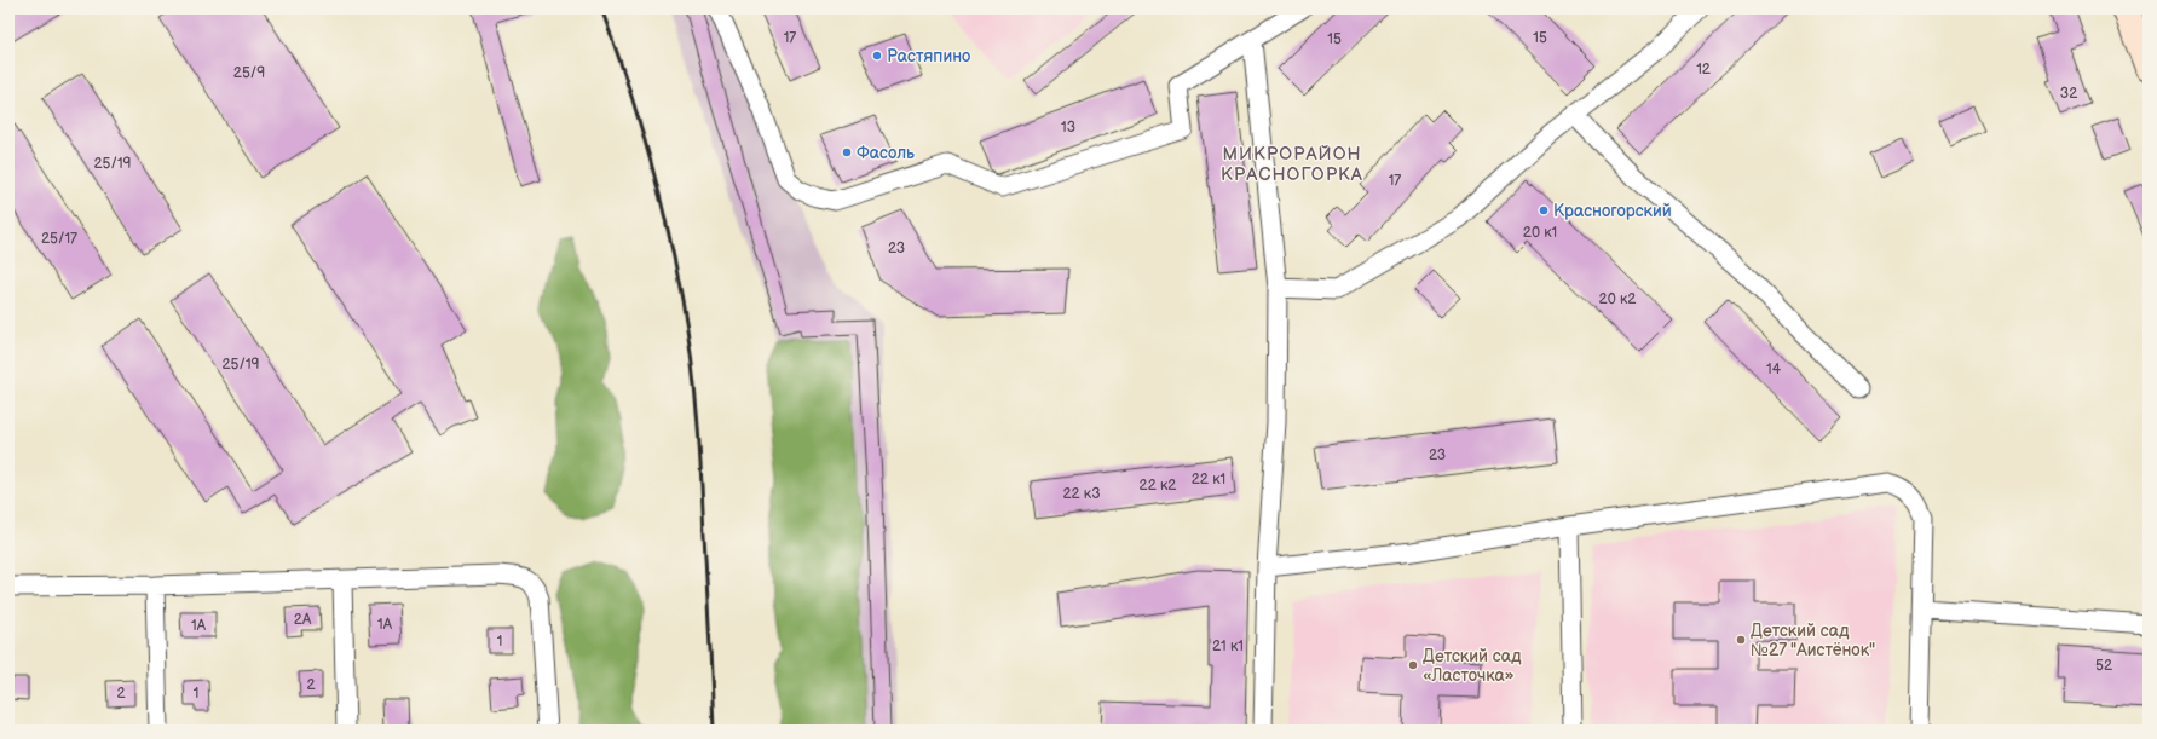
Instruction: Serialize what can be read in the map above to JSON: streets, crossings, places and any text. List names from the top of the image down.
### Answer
{
  "districts": ["МИКРОРАЙОН КРАСНОГОРКА"],
  "places": [
    "Растяпино",
    "Фасоль",
    "Красногорский",
    "Детский сад №27 \"Аистёнок\"",
    "Детский сад «Ласточка»"
  ],
  "house_numbers": [
    "17",
    "15",
    "15",
    "12",
    "25/9",
    "32",
    "13",
    "25/19",
    "17",
    "20 к1",
    "25/17",
    "23",
    "20 к2",
    "25/19",
    "14",
    "23",
    "22 к1",
    "22 к2",
    "22 к3",
    "2А",
    "1А",
    "1А",
    "1",
    "21 к1",
    "52",
    "2",
    "2",
    "1"
  ]
}
